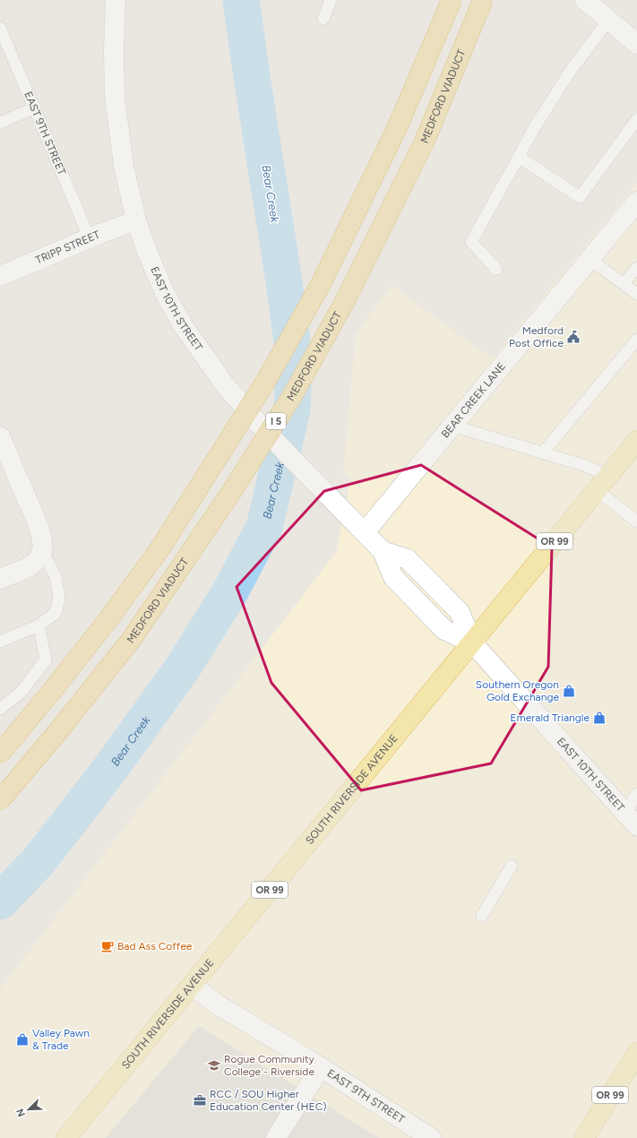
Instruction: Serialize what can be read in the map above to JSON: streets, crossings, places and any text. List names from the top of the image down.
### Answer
{
  "streets": {
    "highway": ["MEDFORD VIADUCT", "I 5"],
    "main road": ["OR 99", "SOUTH RIVERSIDE AVENUE"],
    "street": [
      "EAST 9TH STREET",
      "TRIPP STREET",
      "EAST 10TH STREET",
      "BEAR CREEK LANE"
    ]
  },
  "crossings": [
    ["EAST 9TH STREET", "TRIPP STREET"],
    ["EAST 9TH STREET", "SOUTH RIVERSIDE AVENUE"],
    ["TRIPP STREET", "EAST 10TH STREET"],
    ["EAST 10TH STREET", "BEAR CREEK LANE"],
    ["EAST 10TH STREET", "SOUTH RIVERSIDE AVENUE"]
  ],
  "water": ["Bear Creek"],
  "places": {
    "public building": ["Medford Post Office"],
    "shop": ["Southern Oregon Gold Exchange", "Emerald Triangle", "Valley Pawn & Trade"],
    "cafe": ["Bad Ass Coffee"],
    "school or university": ["Rogue Community College - Riverside"],
    "office": ["RCC / SOU Higher Education Center (HEC)"]
  },
  "north": "bottom left"
}
